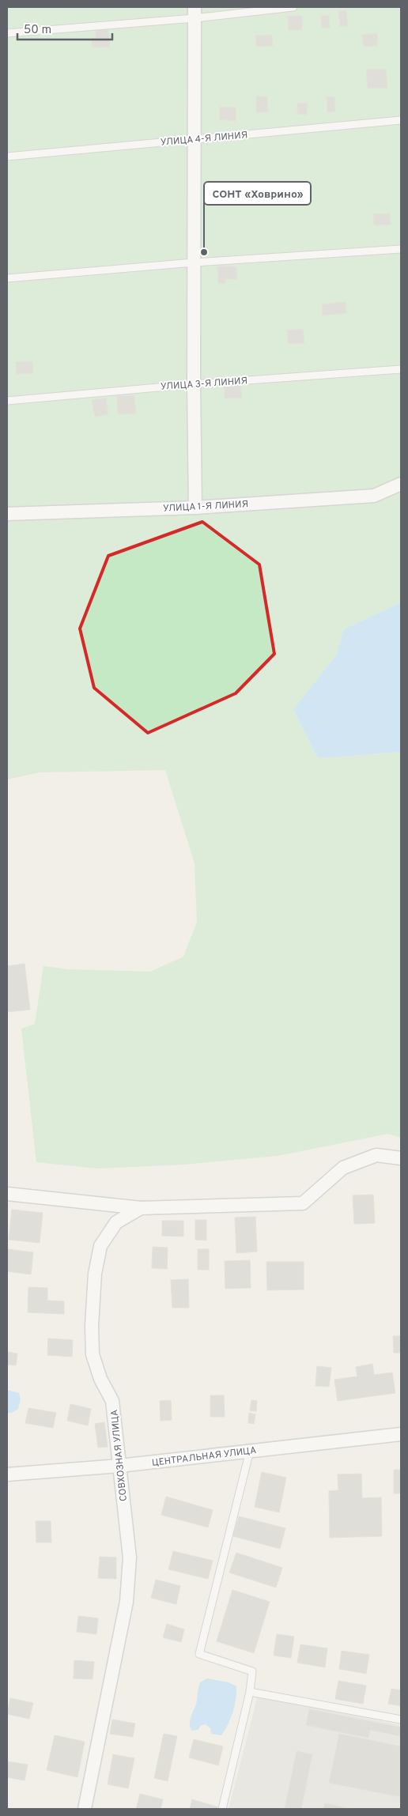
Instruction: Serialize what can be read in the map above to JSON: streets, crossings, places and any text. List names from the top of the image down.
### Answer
{
  "streets": {
    "street": ["УЛИЦА 1-Я ЛИНИЯ", "СОВХОЗНАЯ УЛИЦА", "ЦЕНТРАЛЬНАЯ УЛИЦА"],
    "lane": ["УЛИЦА 4-Я ЛИНИЯ", "УЛИЦА 3-Я ЛИНИЯ"]
  },
  "crossings": [
    ["СОВХОЗНАЯ УЛИЦА", "ЦЕНТРАЛЬНАЯ УЛИЦА"]
  ],
  "places": ["СОНТ «Ховрино»"],
  "scale_bar": "50 m"
}
